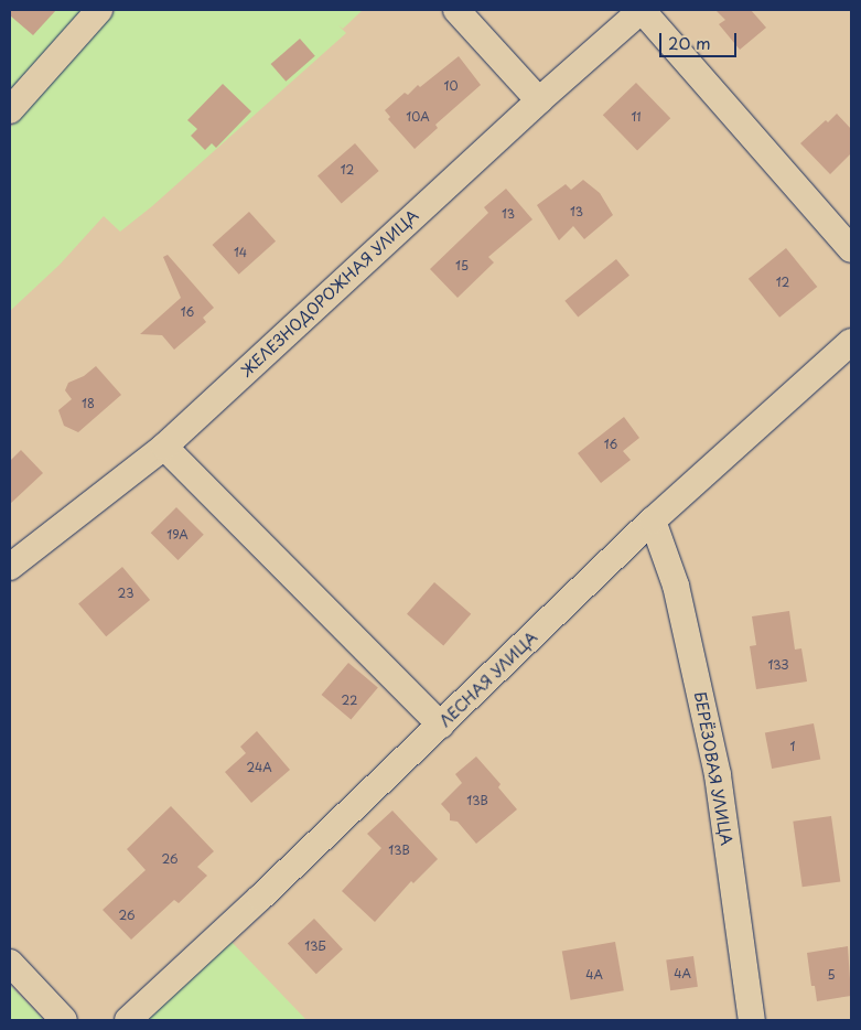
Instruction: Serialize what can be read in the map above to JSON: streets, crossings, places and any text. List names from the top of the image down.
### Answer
{
  "streets": {
    "street": ["ЖЕЛЕЗНОДОРОЖНАЯ УЛИЦА", "ЛЕСНАЯ УЛИЦА", "БЕРЁЗОВАЯ УЛИЦА"]
  },
  "crossings": [
    ["ЛЕСНАЯ УЛИЦА", "БЕРЁЗОВАЯ УЛИЦА"]
  ],
  "house_numbers": [
    "10",
    "10А",
    "11",
    "12",
    "13",
    "13",
    "14",
    "15",
    "12",
    "16",
    "18",
    "16",
    "19А",
    "23",
    "13З",
    "22",
    "1",
    "24А",
    "13В",
    "13В",
    "26",
    "26",
    "13Б",
    "4А",
    "4А",
    "5"
  ],
  "scale_bar": "20 m"
}
